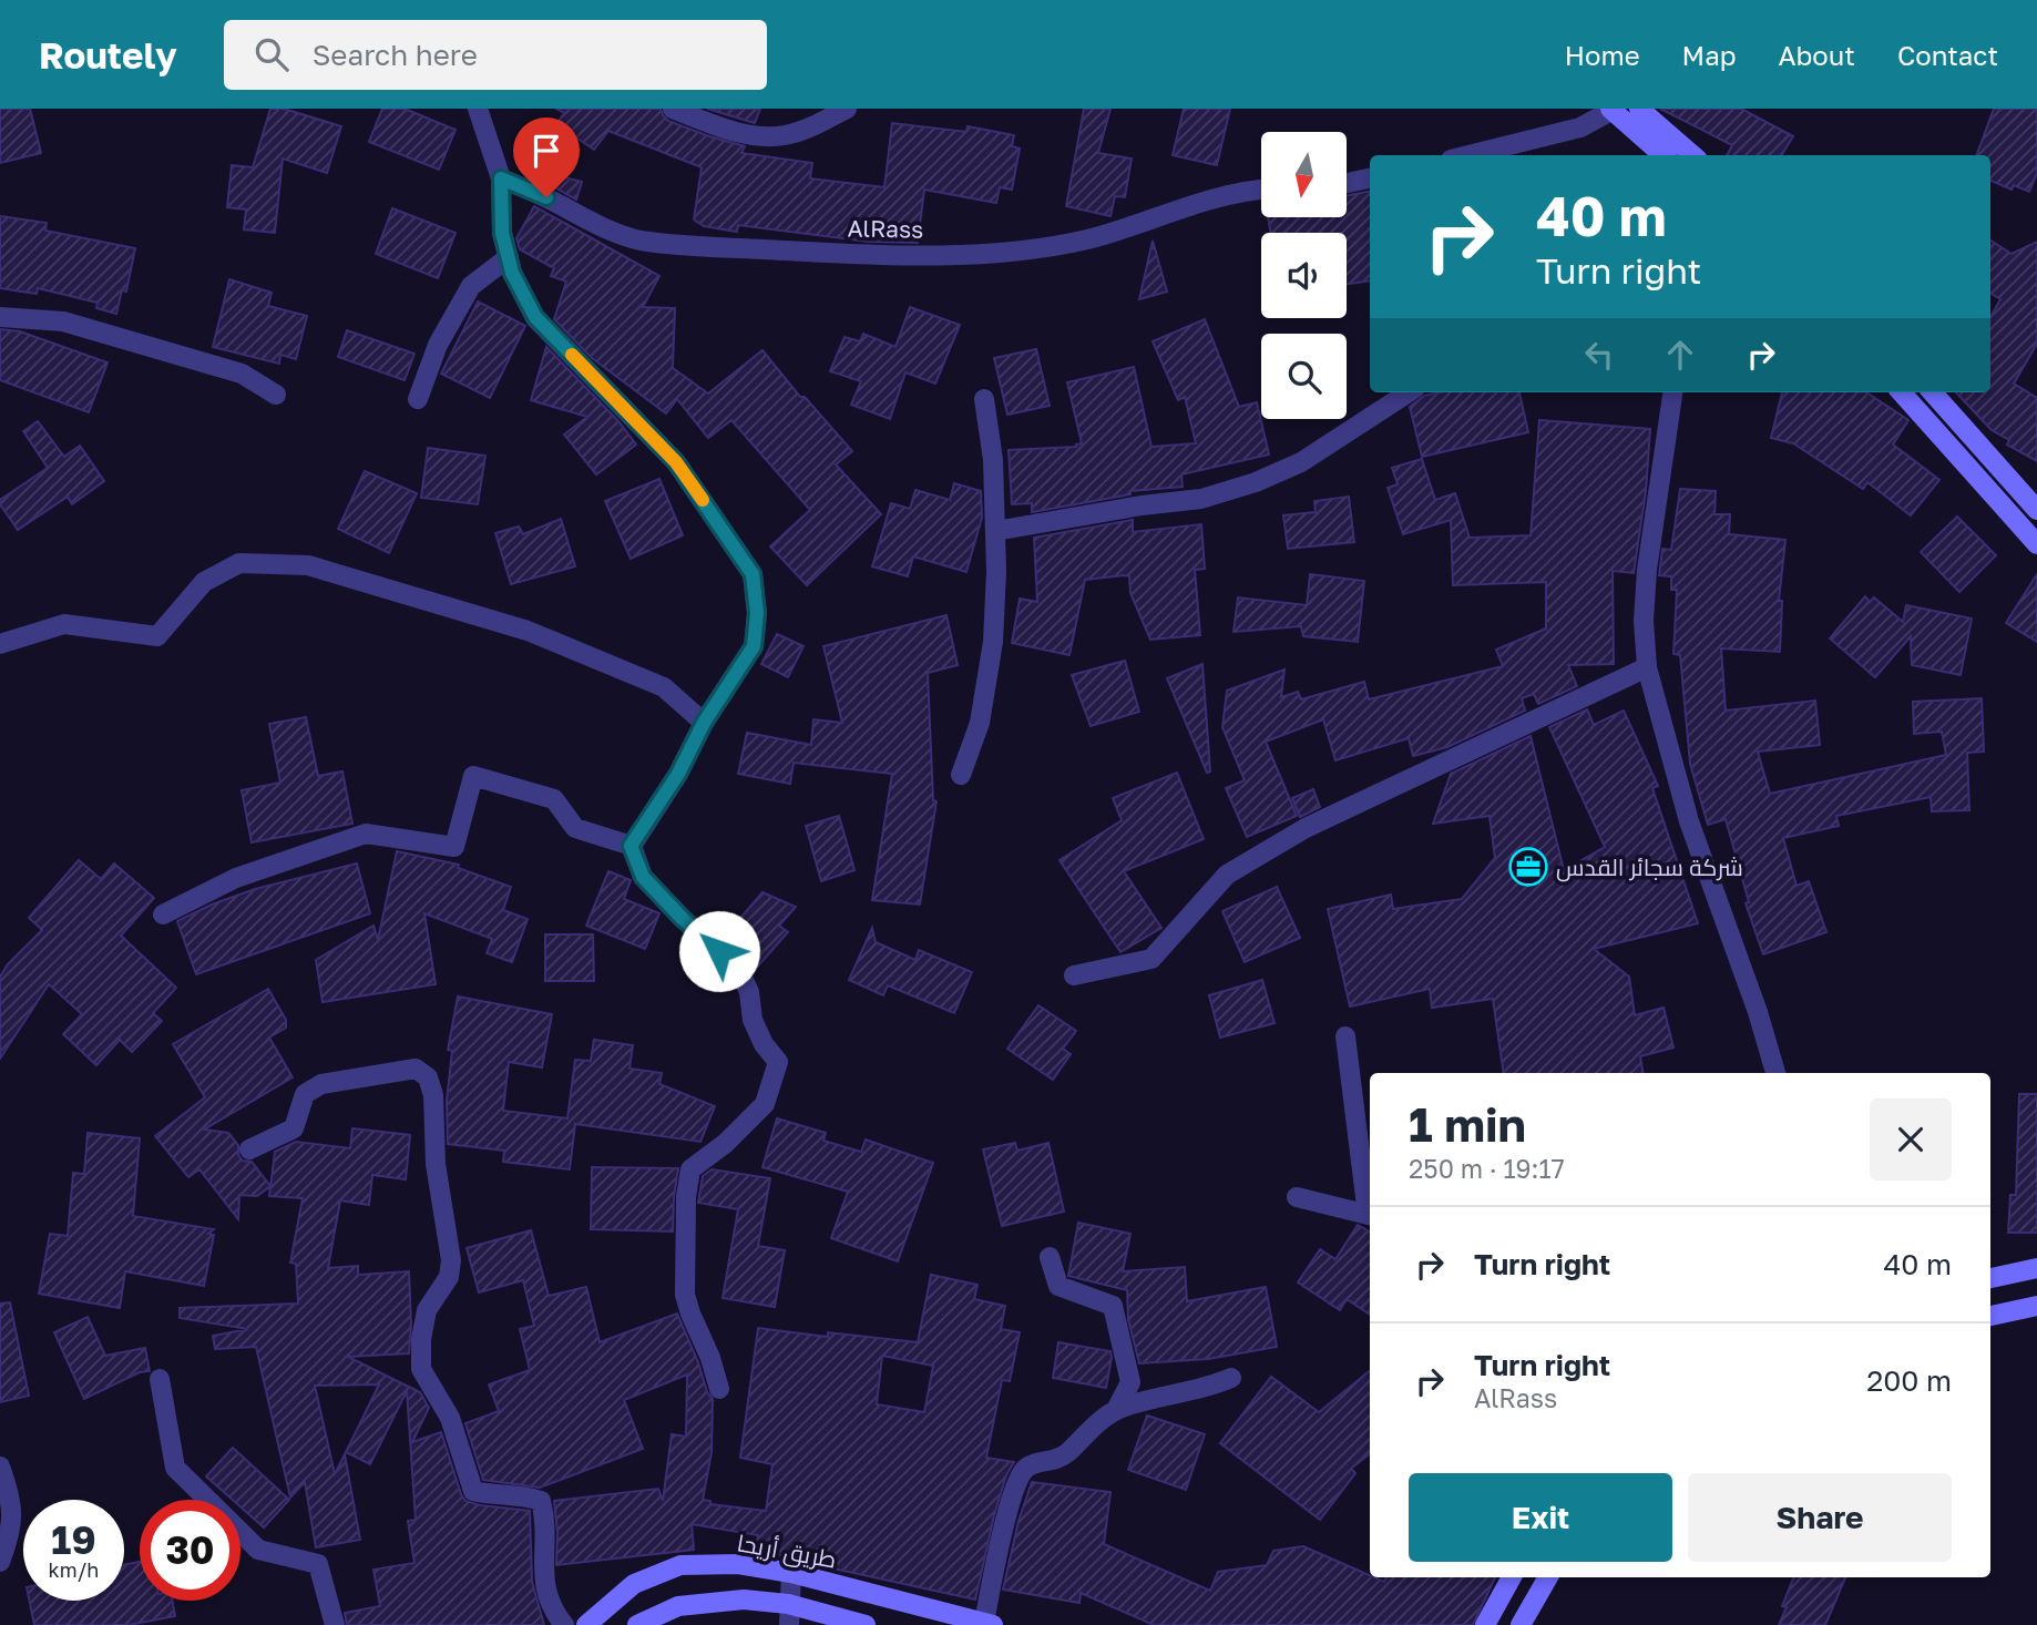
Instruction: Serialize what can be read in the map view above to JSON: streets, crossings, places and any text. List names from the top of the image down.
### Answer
{
  "streets": {
    "main road": ["طريق أريحا"],
    "street": ["AlRass"]
  },
  "places": {
    "office": ["شركة سجائر القدس"]
  },
  "north": "bottom",
  "page": {
    "header": "Routely",
    "search": "Search here",
    "nav": [
      "Home",
      "Map",
      "About",
      "Contact"
    ],
    "turn": ["40 m", "Turn right"],
    "heading": ["1 min", "250 m · 19:17"],
    "list": [
      {
        "name": "Turn right",
        "value": "40 m"
      },
      {
        "name": "Turn right",
        "note": "AlRass",
        "value": "200 m"
      }
    ],
    "buttons": ["Exit", "Share"],
    "speed": "19 km/h",
    "limit": "30"
  }
}
